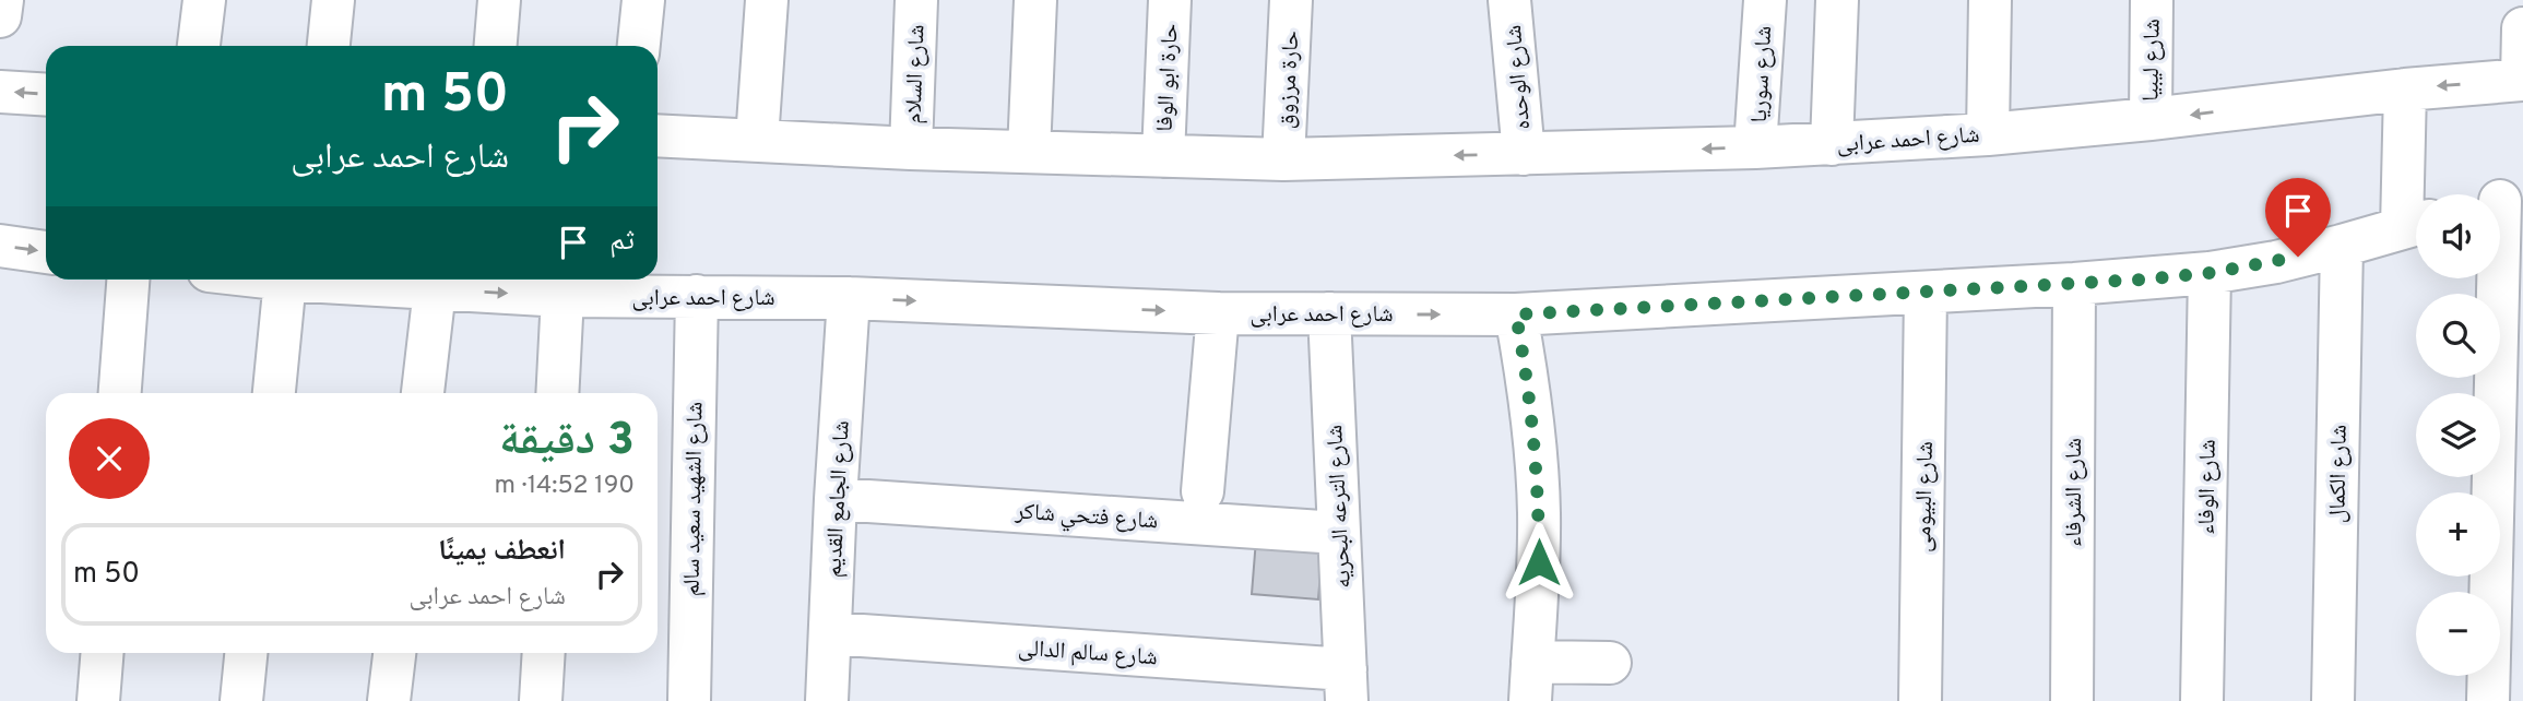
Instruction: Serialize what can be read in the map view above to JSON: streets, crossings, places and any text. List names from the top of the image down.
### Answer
{
  "streets": {
    "street": [
      "شارع ليبيا",
      "شارع السلام",
      "شارع سوريا",
      "حارة ابو الوفا",
      "شارع الوحده",
      "حارة مرزوق",
      "شارع احمد عرابى",
      "شارع الكمال",
      "شارع الوفاء",
      "شارع الشرفاء",
      "شارع البيومى",
      "شارع الشهيد سعيد سالم",
      "شارع الجامع القديم",
      "شارع الترعه البحريه",
      "شارع فتحي شاكر",
      "شارع سالم الدالى"
    ]
  },
  "crossings": [
    ["شارع ليبيا", "شارع احمد عرابى"],
    ["شارع السلام", "شارع احمد عرابى"],
    ["شارع سوريا", "شارع احمد عرابى"],
    ["حارة ابو الوفا", "شارع احمد عرابى"],
    ["شارع الوحده", "شارع احمد عرابى"],
    ["حارة مرزوق", "شارع احمد عرابى"],
    ["شارع احمد عرابى", "شارع الكمال"],
    ["شارع احمد عرابى", "شارع الوفاء"],
    ["شارع احمد عرابى", "شارع الشرفاء"],
    ["شارع احمد عرابى", "شارع البيومى"],
    ["شارع احمد عرابى", "شارع الشهيد سعيد سالم"],
    ["شارع احمد عرابى", "شارع الجامع القديم"],
    ["شارع احمد عرابى", "شارع الترعه البحريه"],
    ["شارع الجامع القديم", "شارع فتحي شاكر"],
    ["شارع الجامع القديم", "شارع سالم الدالى"],
    ["شارع الترعه البحريه", "شارع فتحي شاكر"],
    ["شارع الترعه البحريه", "شارع سالم الدالى"]
  ],
  "page": {
    "turn": ["50 m", "شارع احمد عرابى"],
    "map_buttons": ["+", "−"],
    "then": "ثم",
    "heading": ["3 دقيقة", "190 m · 14:52"],
    "list": [
      {
        "name": "انعطف يمينًا",
        "note": "شارع احمد عرابى",
        "value": "50 m"
      }
    ]
  }
}
